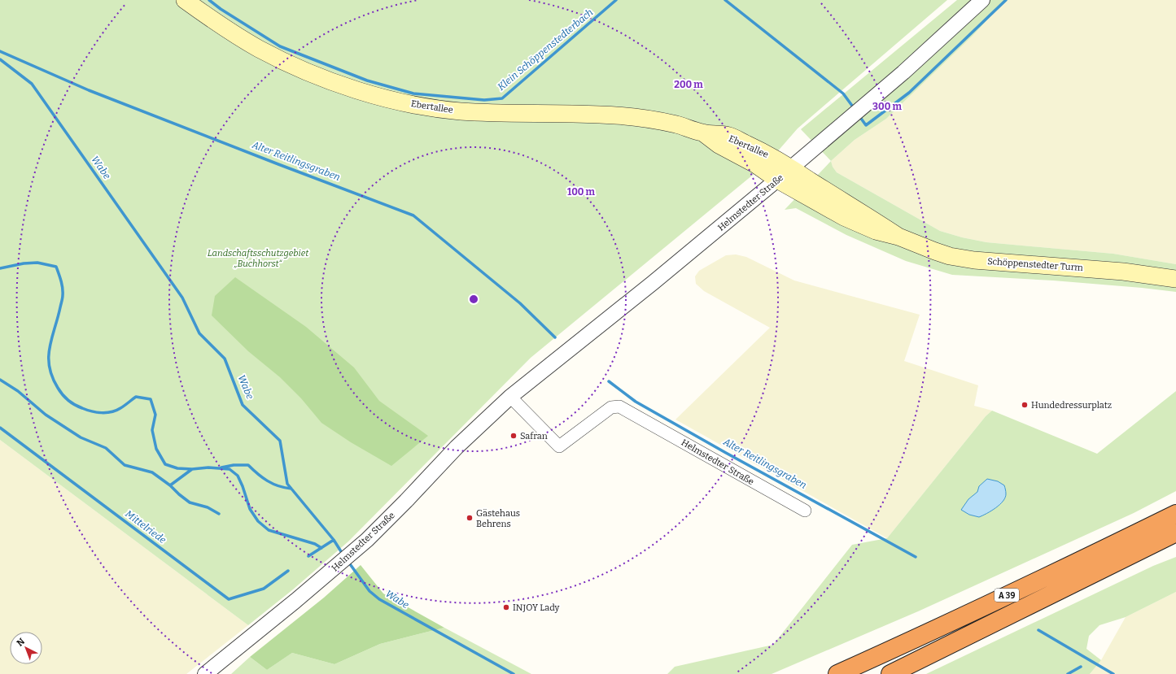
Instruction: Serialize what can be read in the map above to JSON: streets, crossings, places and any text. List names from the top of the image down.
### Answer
{
  "streets": {
    "highway": ["A 39"],
    "main road": ["Ebertallee", "Schöppenstedter Turm"],
    "street": ["Helmstedter Straße"]
  },
  "crossings": [
    ["Ebertallee", "Helmstedter Straße"],
    ["Ebertallee", "Schöppenstedter Turm"],
    ["Helmstedter Straße", "Schöppenstedter Turm"]
  ],
  "water": [
    "Klein Schöppenstedterbach",
    "Alter Reitlingsgraben",
    "Wabe",
    "Mittelriede"
  ],
  "parks": ["Landschaftsschutzgebiet „Buchhorst“"],
  "places": [
    "Hundedressurplatz",
    "Safran",
    "Gästehaus Behrens",
    "INJOY Lady"
  ],
  "north": "top left",
  "rings": ["200 m", "300 m", "100 m"]
}
